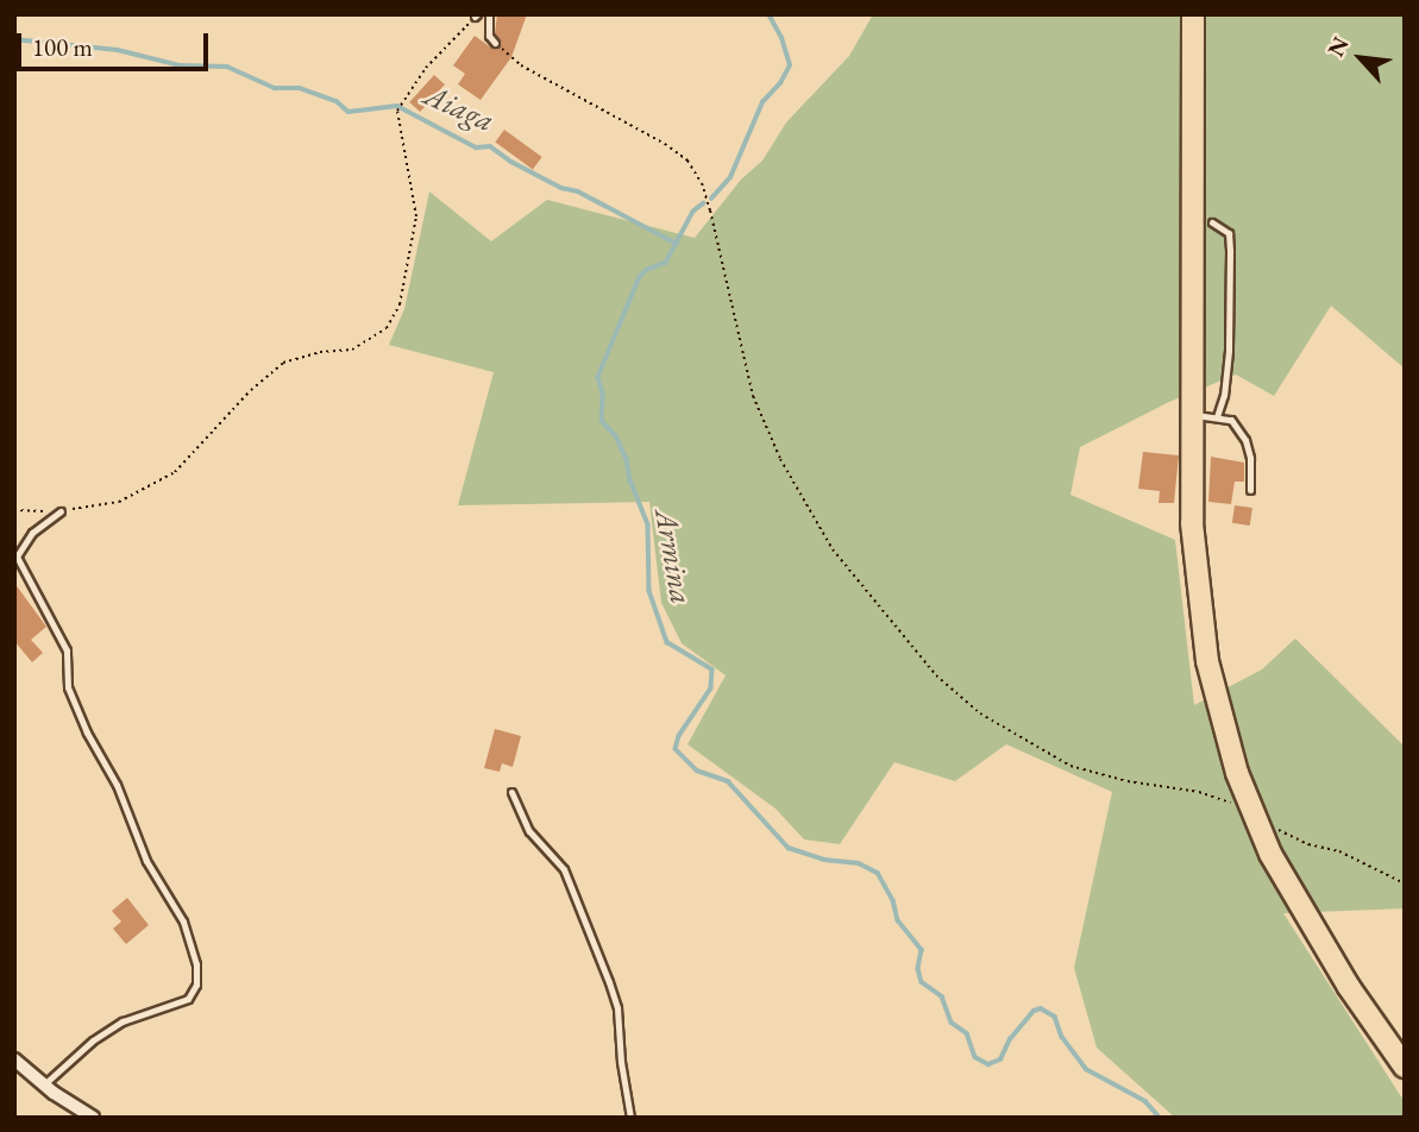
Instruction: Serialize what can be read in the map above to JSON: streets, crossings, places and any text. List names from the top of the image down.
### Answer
{
  "water": ["Aiaga", "Armina"],
  "scale_bar": "100 m",
  "north": "top left"
}
